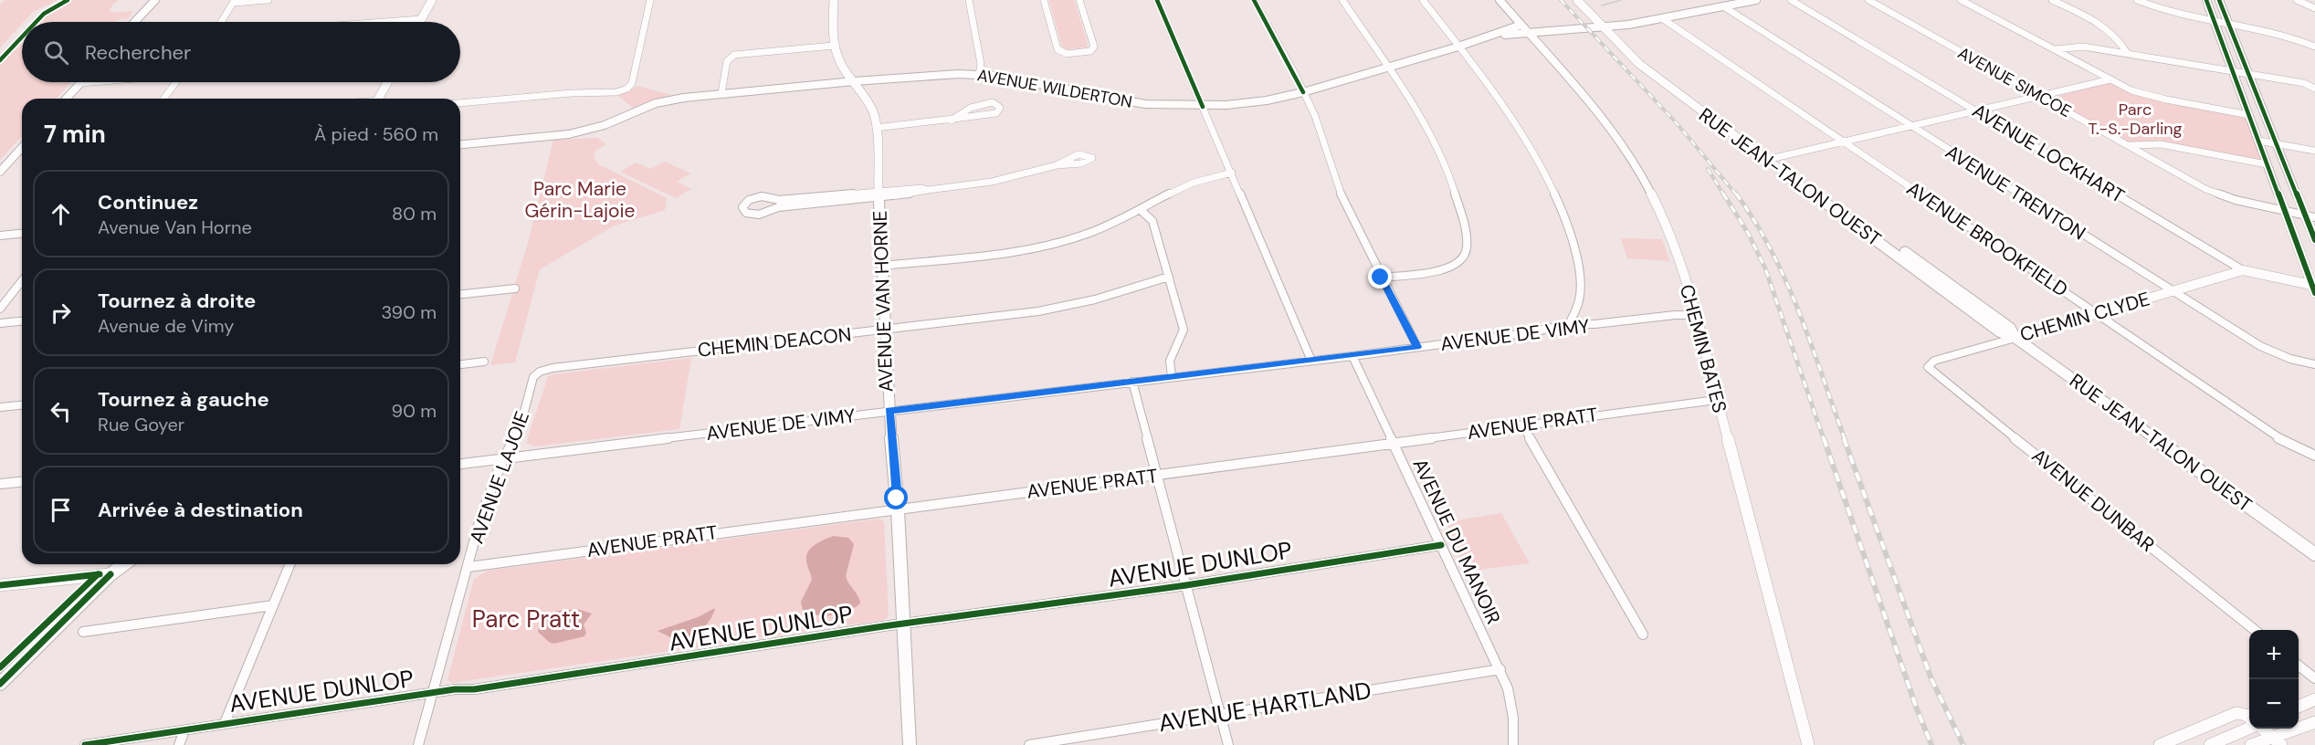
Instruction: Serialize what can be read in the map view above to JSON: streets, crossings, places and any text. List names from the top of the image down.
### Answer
{
  "streets": {
    "main road": ["RUE JEAN-TALON OUEST", "AVENUE VAN HORNE"],
    "street": [
      "AVENUE SIMCOE",
      "AVENUE WILDERTON",
      "AVENUE LOCKHART",
      "AVENUE TRENTON",
      "AVENUE BROOKFIELD",
      "CHEMIN CLYDE",
      "AVENUE DE VIMY",
      "CHEMIN DEACON",
      "CHEMIN BATES",
      "AVENUE PRATT",
      "AVENUE LAJOIE",
      "AVENUE DUNBAR",
      "AVENUE DU MANOIR",
      "AVENUE DUNLOP",
      "AVENUE HARTLAND"
    ]
  },
  "crossings": [
    ["AVENUE WILDERTON", "RUE JEAN-TALON OUEST"],
    ["AVENUE WILDERTON", "AVENUE TRENTON"],
    ["AVENUE WILDERTON", "AVENUE BROOKFIELD"],
    ["AVENUE WILDERTON", "AVENUE VAN HORNE"],
    ["AVENUE WILDERTON", "CHEMIN BATES"],
    ["AVENUE LOCKHART", "CHEMIN CLYDE"],
    ["RUE JEAN-TALON OUEST", "CHEMIN CLYDE"],
    ["AVENUE TRENTON", "CHEMIN CLYDE"],
    ["AVENUE BROOKFIELD", "CHEMIN CLYDE"],
    ["AVENUE VAN HORNE", "AVENUE DE VIMY"],
    ["AVENUE VAN HORNE", "CHEMIN DEACON"],
    ["AVENUE VAN HORNE", "AVENUE PRATT"],
    ["AVENUE VAN HORNE", "AVENUE DUNLOP"],
    ["CHEMIN CLYDE", "AVENUE DUNBAR"],
    ["AVENUE DE VIMY", "CHEMIN BATES"],
    ["AVENUE DE VIMY", "AVENUE LAJOIE"],
    ["AVENUE DE VIMY", "AVENUE DU MANOIR"],
    ["CHEMIN DEACON", "AVENUE LAJOIE"],
    ["CHEMIN BATES", "AVENUE PRATT"],
    ["AVENUE PRATT", "AVENUE LAJOIE"],
    ["AVENUE PRATT", "AVENUE DU MANOIR"],
    ["AVENUE LAJOIE", "AVENUE DUNLOP"],
    ["AVENUE DU MANOIR", "AVENUE DUNLOP"],
    ["AVENUE DU MANOIR", "AVENUE HARTLAND"]
  ],
  "parks": ["Parc T.-S.-Darling", "Parc Marie Gérin-Lajoie", "Parc Pratt"],
  "page": {
    "search": "Rechercher",
    "heading": ["7 min", "À pied · 560 m"],
    "list": [
      ["Continuez", "Avenue Van Horne", "80 m"],
      ["Tournez à droite", "Avenue de Vimy", "390 m"],
      ["Tournez à gauche", "Rue Goyer", "90 m"],
      "Arrivée à destination"
    ],
    "map_buttons": ["+", "−"]
  }
}
